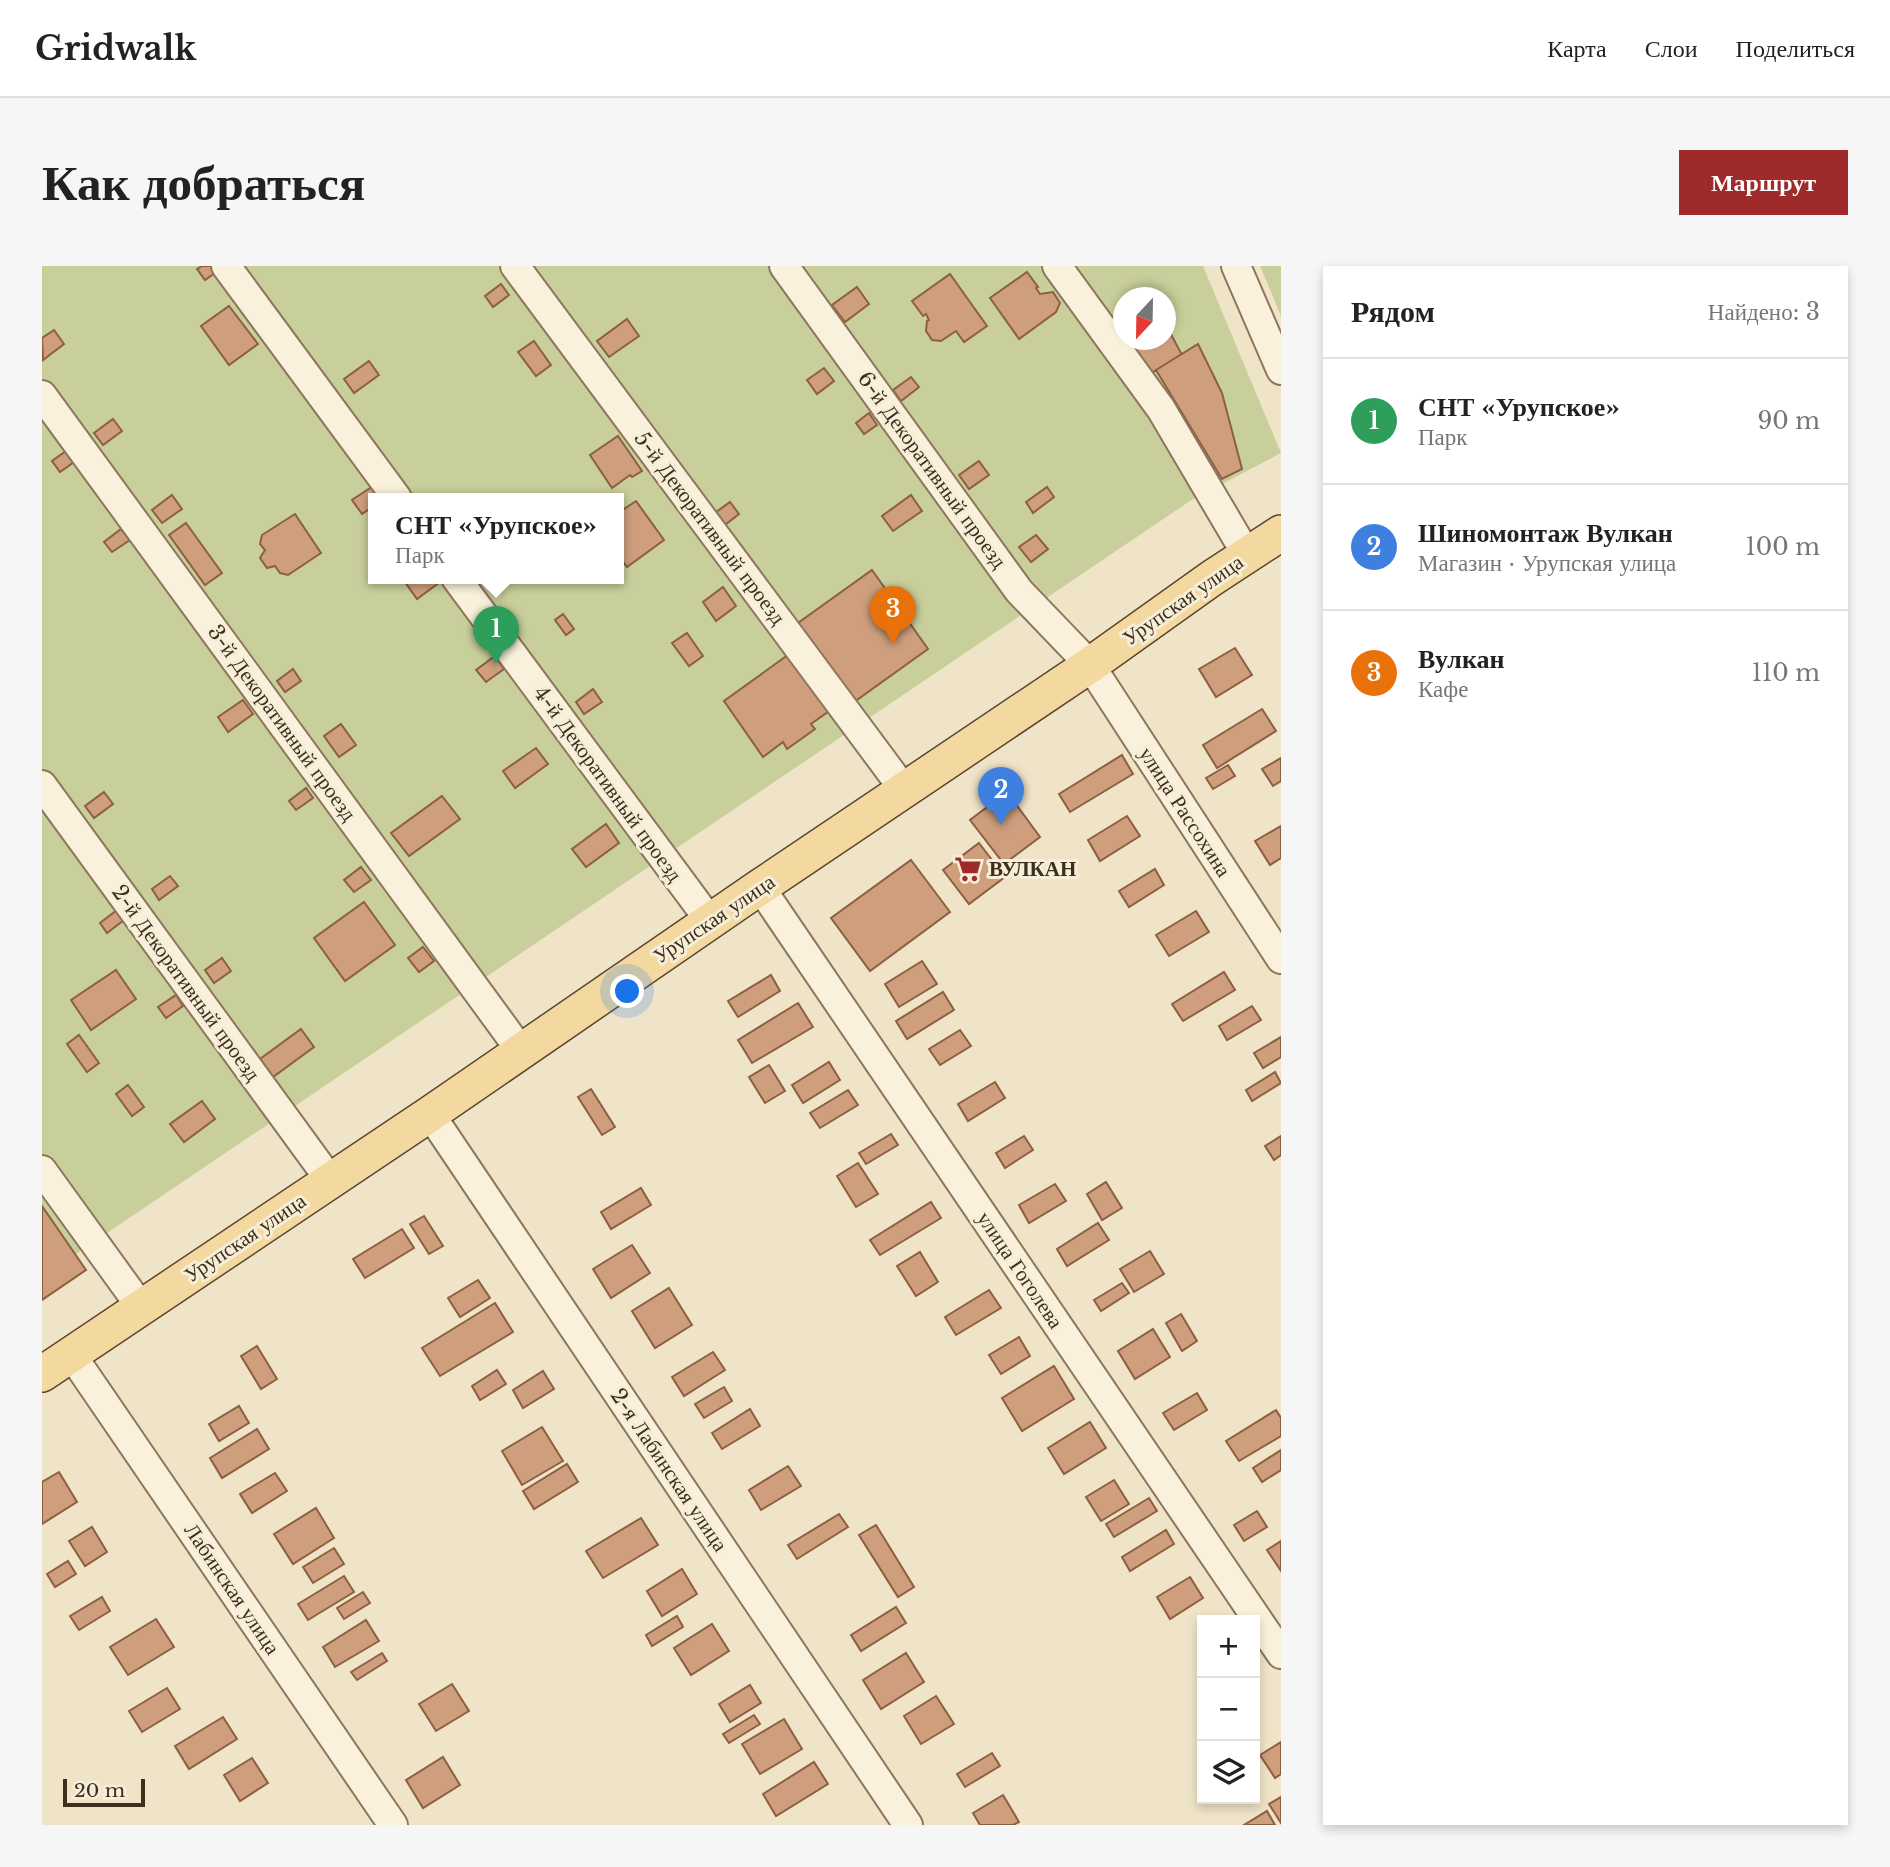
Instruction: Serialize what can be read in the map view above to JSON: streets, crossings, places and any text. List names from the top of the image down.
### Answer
{
  "streets": {
    "main road": ["Урупская улица"],
    "street": [
      "6-й Декоративный проезд",
      "5-й Декоративный проезд",
      "3-й Декоративный проезд",
      "4-й Декоративный проезд",
      "улица Рассохина",
      "2-й Декоративный проезд",
      "улица Гоголева",
      "2-я Лабинская улица",
      "Лабинская улица"
    ]
  },
  "crossings": [
    ["6-й Декоративный проезд", "Урупская улица"],
    ["6-й Декоративный проезд", "улица Рассохина"],
    ["5-й Декоративный проезд", "Урупская улица"],
    ["Урупская улица", "3-й Декоративный проезд"],
    ["Урупская улица", "4-й Декоративный проезд"],
    ["Урупская улица", "улица Рассохина"],
    ["Урупская улица", "2-й Декоративный проезд"],
    ["Урупская улица", "улица Гоголева"],
    ["Урупская улица", "2-я Лабинская улица"],
    ["Урупская улица", "Лабинская улица"]
  ],
  "places": {
    "supermarket": ["ВУЛКАН"]
  },
  "scale_bar": "20 m",
  "north": "bottom",
  "page": {
    "header": "Gridwalk",
    "nav": ["Карта", "Слои", "Поделиться"],
    "buttons": "Маршрут",
    "title": "Как добраться",
    "heading": ["Рядом", "Найдено: 3"],
    "list": [
      {
        "mark": "1",
        "name": "СНТ «Урупское»",
        "note": "Парк",
        "value": "90 m"
      },
      {
        "mark": "2",
        "name": "Шиномонтаж Вулкан",
        "note": "Магазин · Урупская улица",
        "value": "100 m"
      },
      {
        "mark": "3",
        "name": "Вулкан",
        "note": "Кафе",
        "value": "110 m"
      }
    ],
    "popup": ["СНТ «Урупское»", "Парк"],
    "pins": ["3", "1", "2"],
    "map_buttons": ["+", "−"],
    "scale": "20 m"
  }
}
